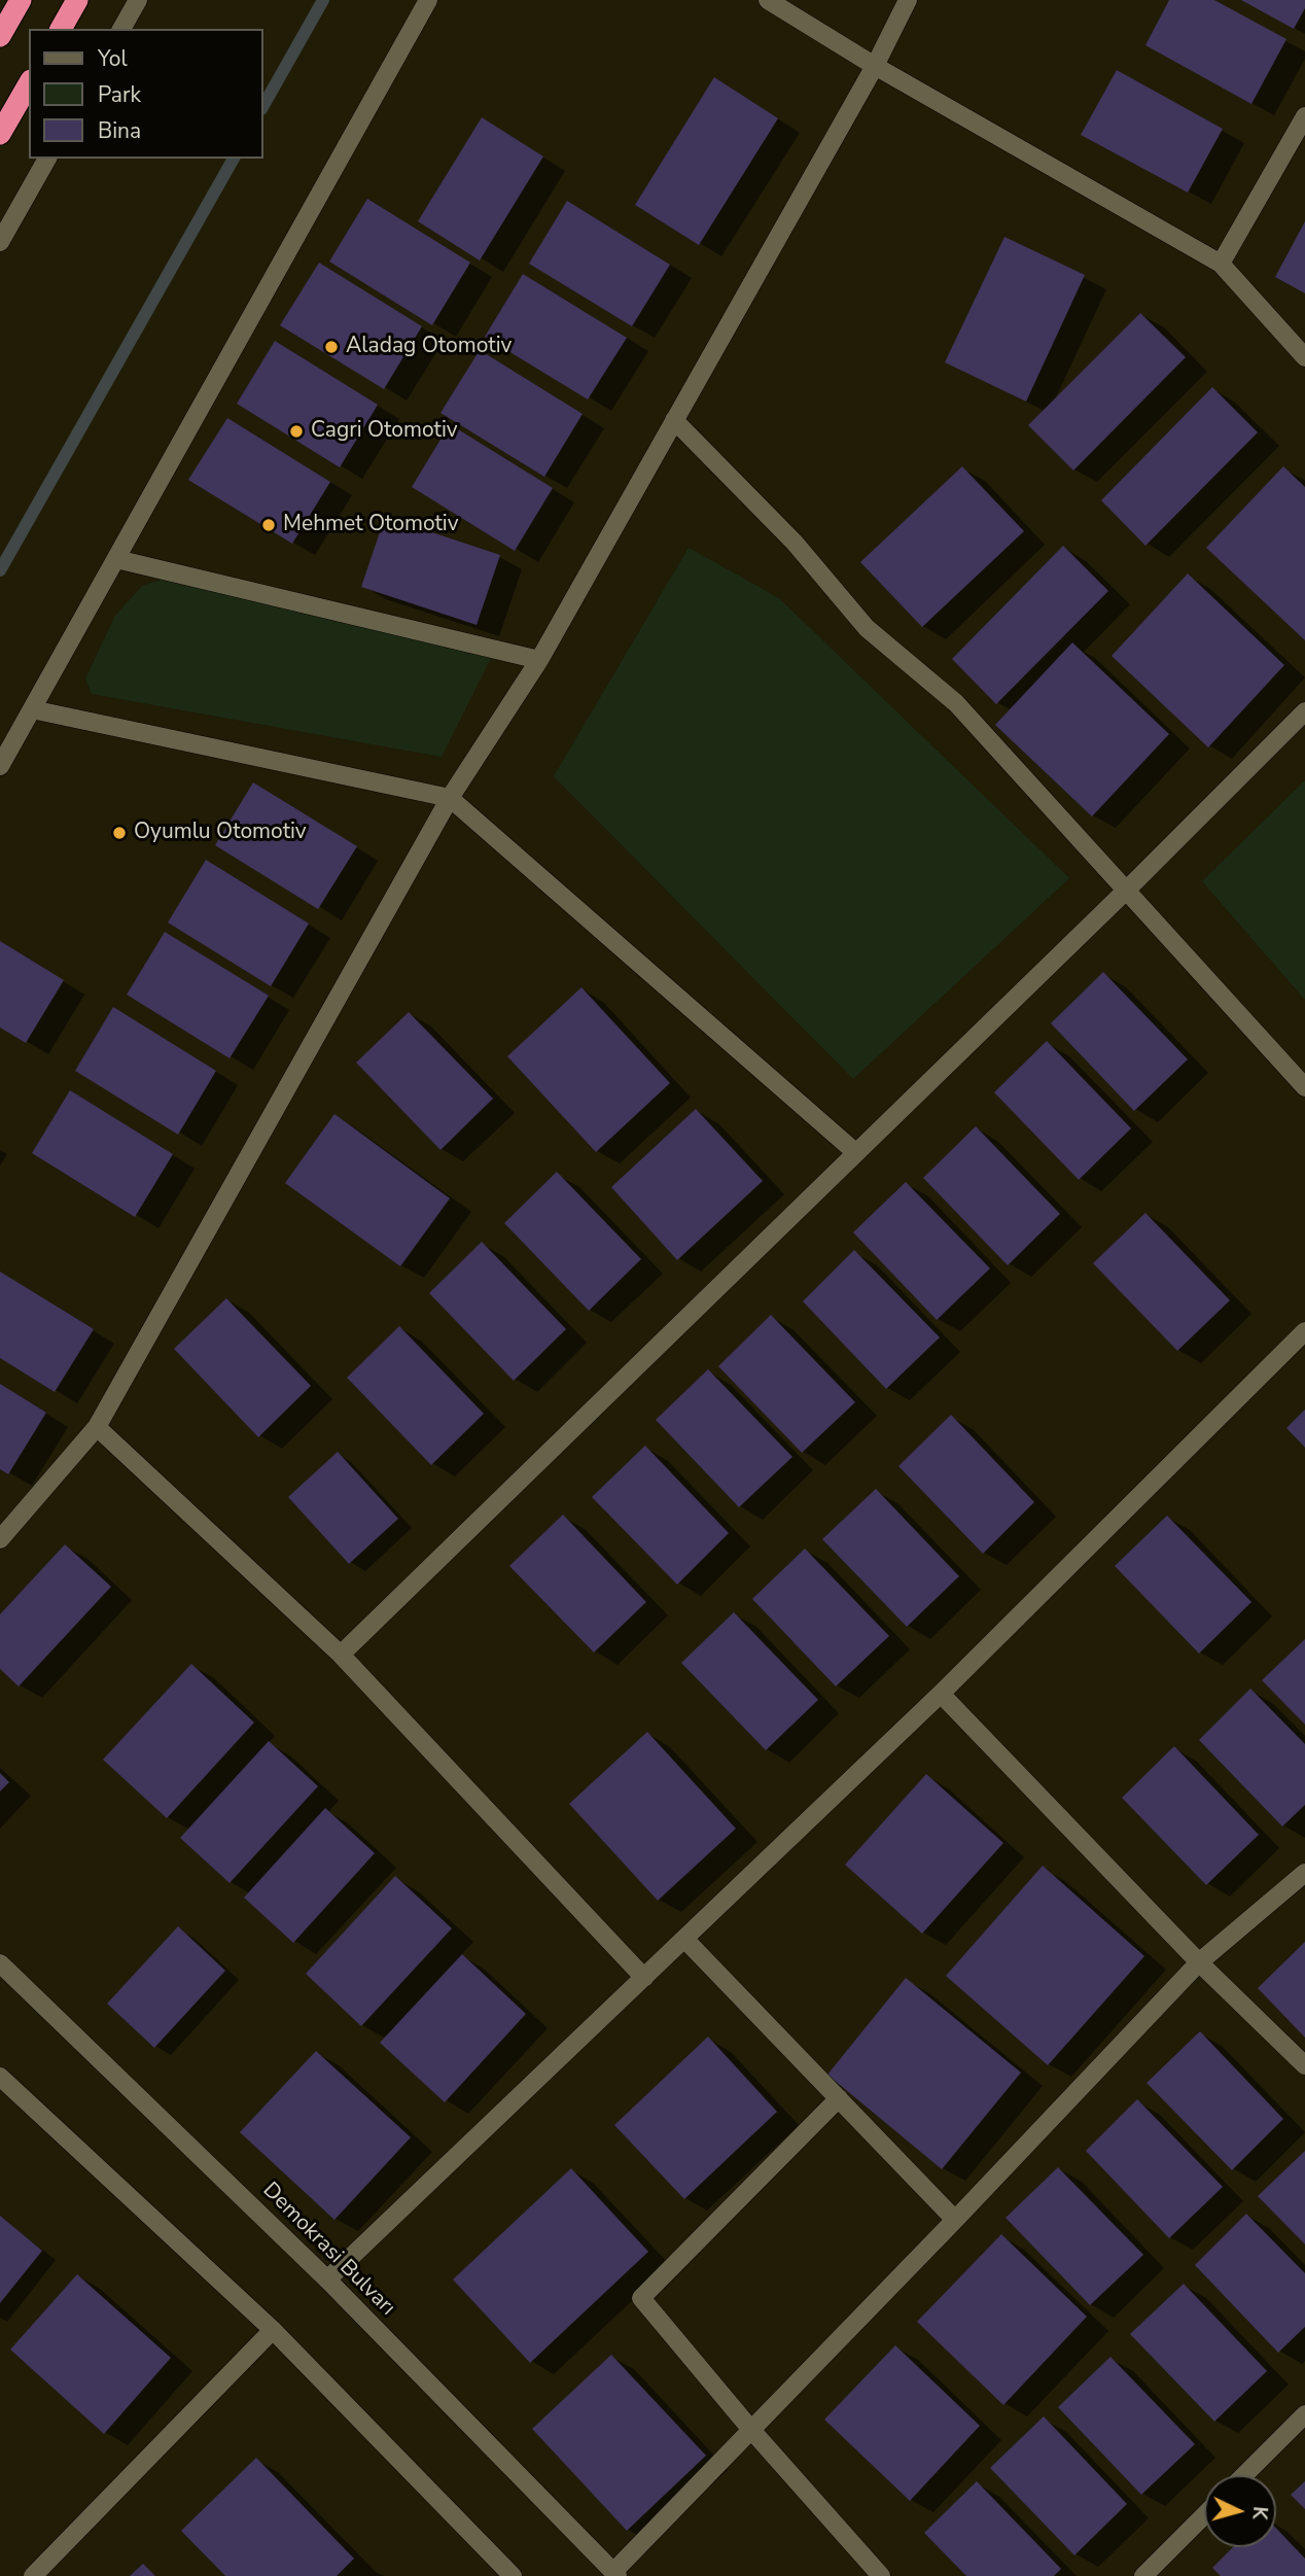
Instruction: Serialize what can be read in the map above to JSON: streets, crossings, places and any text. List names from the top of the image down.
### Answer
{
  "streets": {
    "street": ["Demokrasi Bulvarı"]
  },
  "places": [
    "Aladag Otomotiv",
    "Cagri Otomotiv",
    "Mehmet Otomotiv",
    "Oyumlu Otomotiv"
  ],
  "legend": ["Yol", "Park", "Bina"],
  "north": "right"
}
